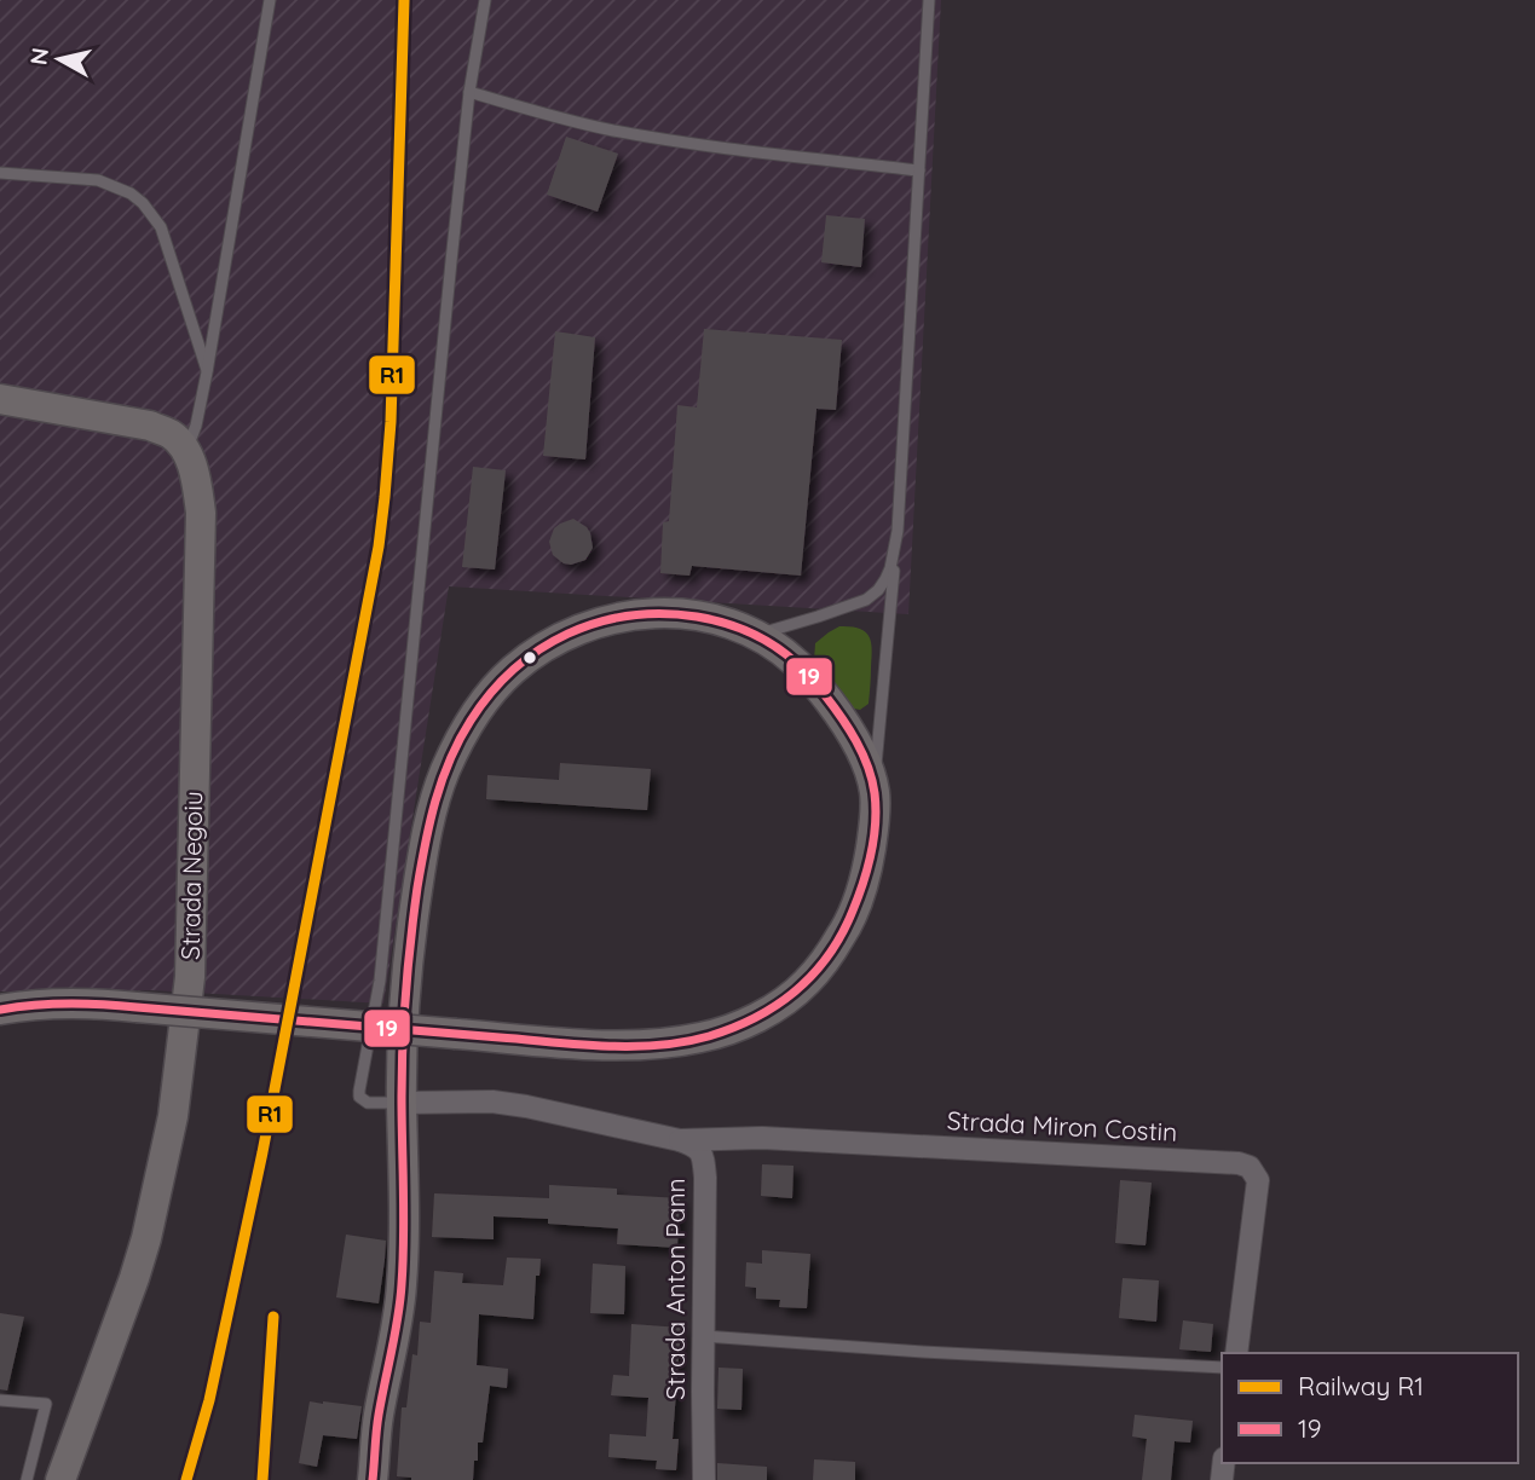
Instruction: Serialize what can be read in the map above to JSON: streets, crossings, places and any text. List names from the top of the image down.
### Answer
{
  "streets": {
    "main road": ["Strada Negoiu"],
    "street": ["Strada Miron Costin", "Strada Anton Pann"]
  },
  "crossings": [
    ["Strada Miron Costin", "Strada Anton Pann"]
  ],
  "lines": ["rail line R1", "transit line 19"],
  "legend": ["Railway R1", "19"],
  "north": "left"
}
